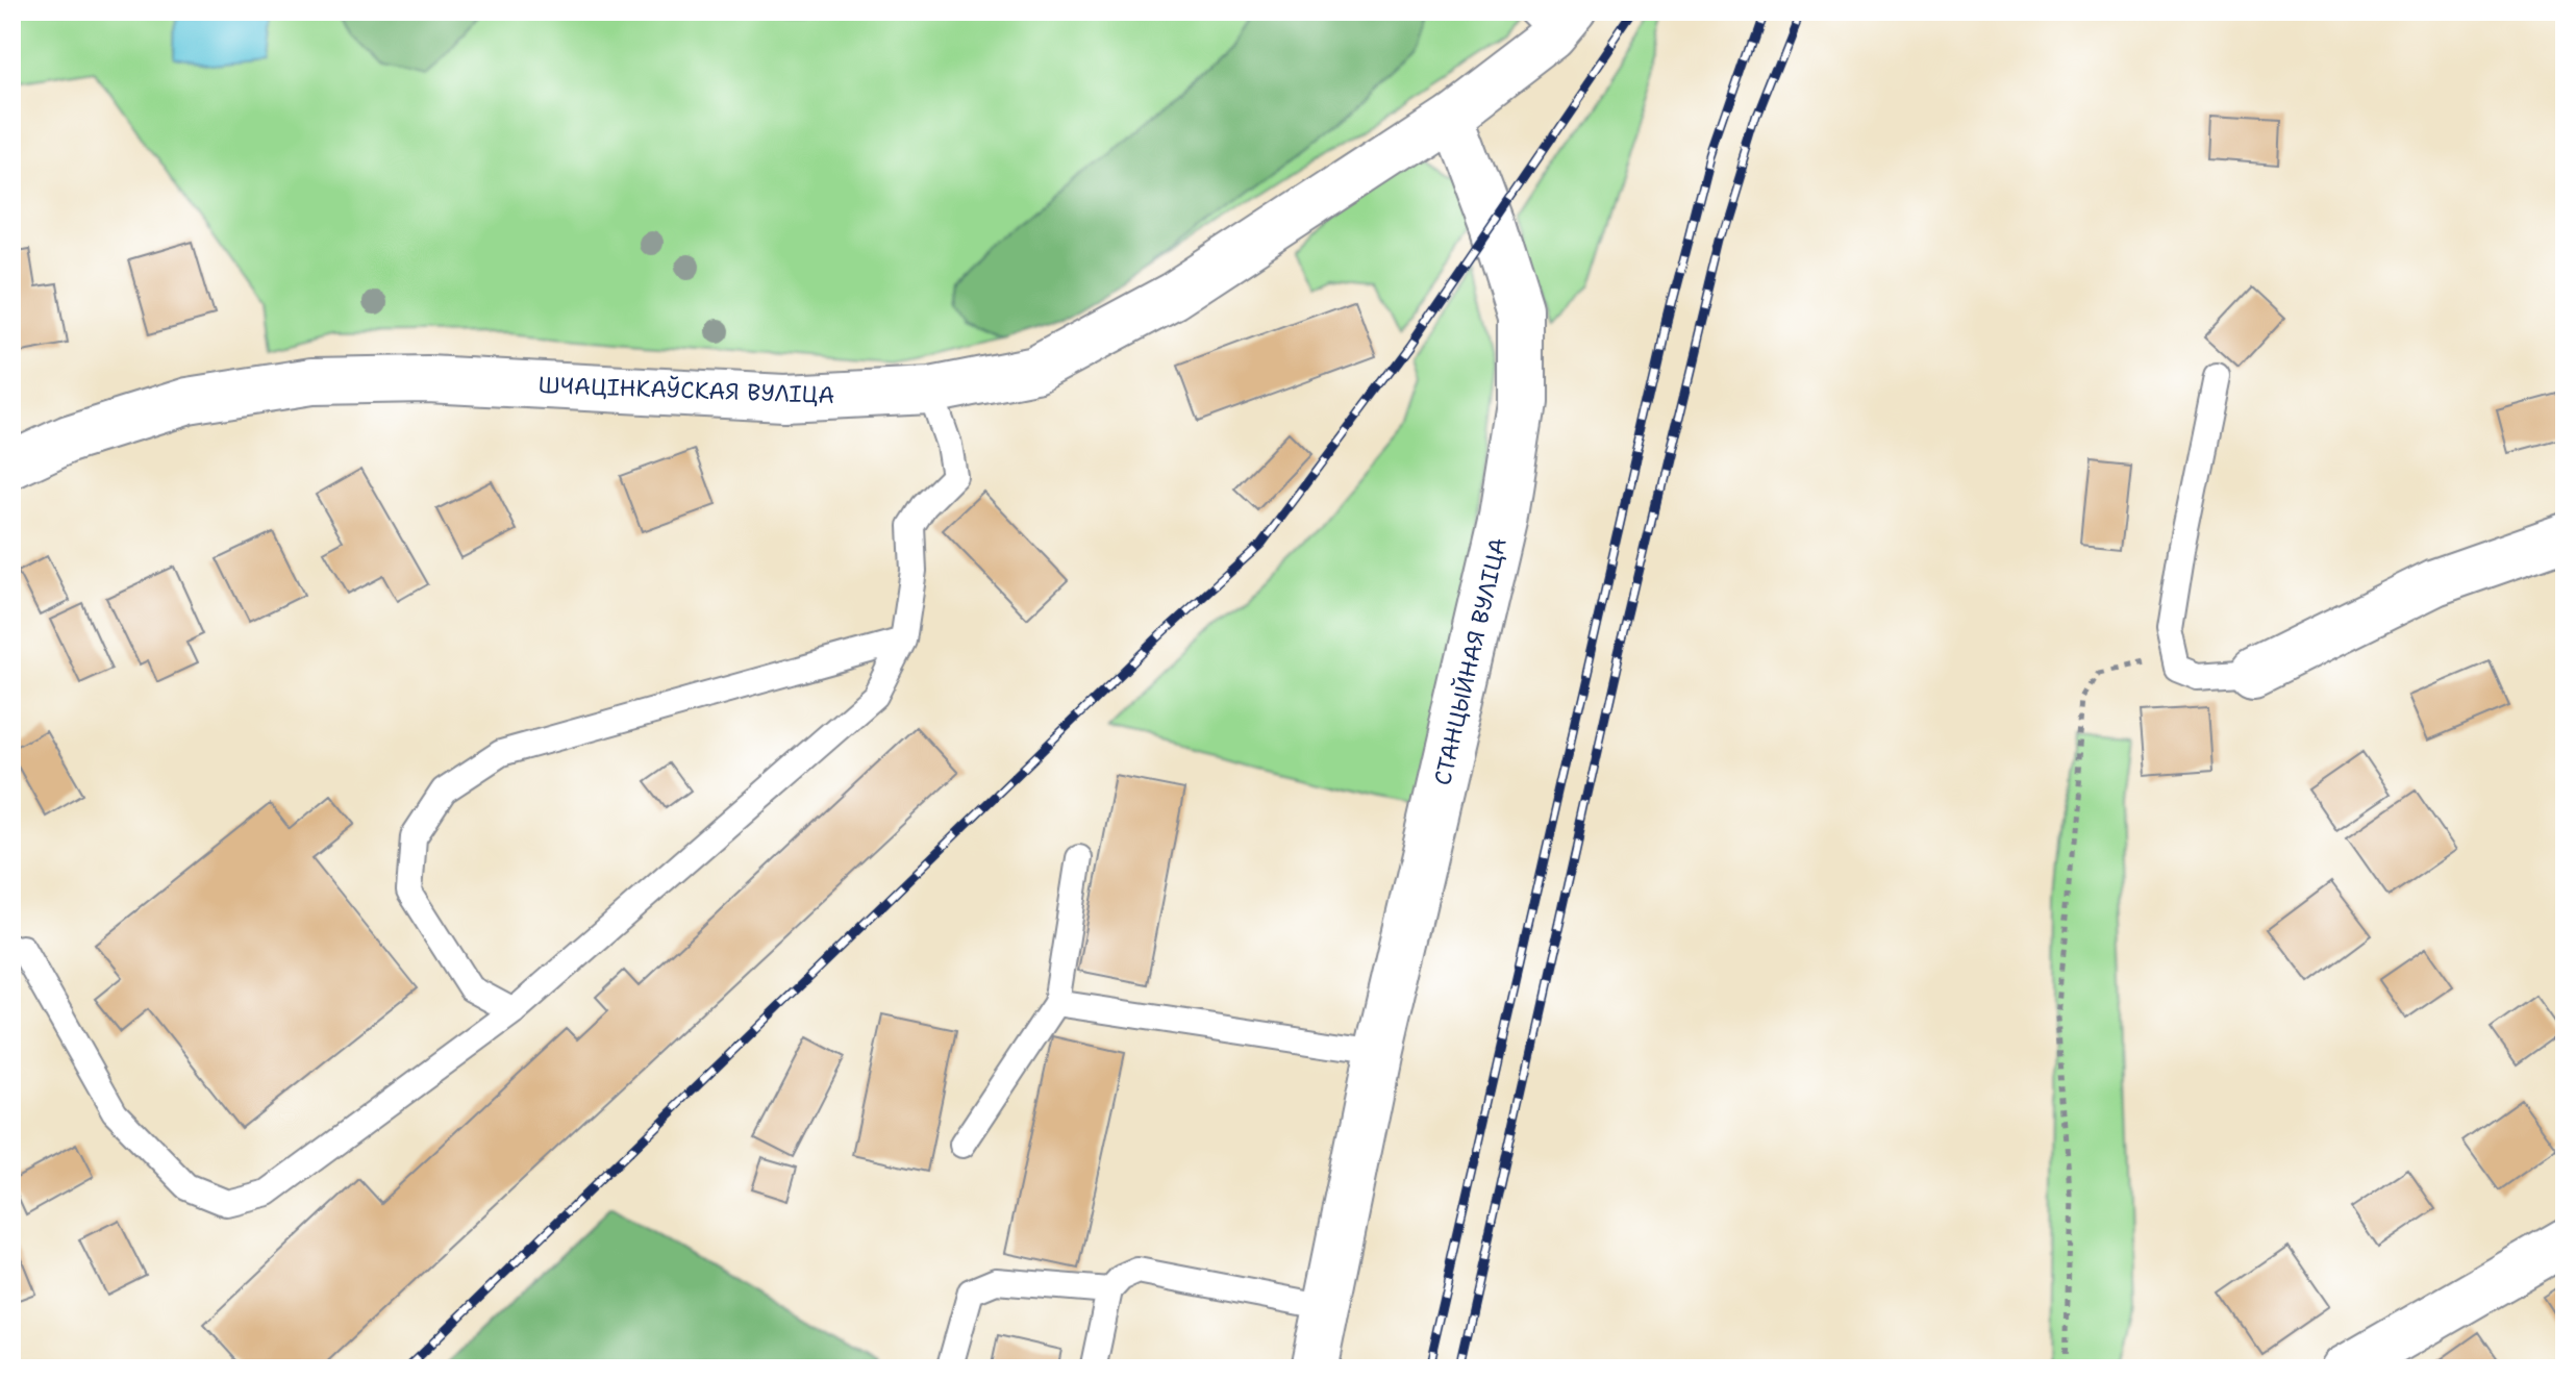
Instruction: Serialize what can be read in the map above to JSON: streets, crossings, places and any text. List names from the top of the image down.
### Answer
{
  "streets": {
    "street": ["ШЧАЦІНКАЎСКАЯ ВУЛІЦА", "СТАНЦЫЙНАЯ ВУЛІЦА"]
  },
  "crossings": [
    ["ШЧАЦІНКАЎСКАЯ ВУЛІЦА", "СТАНЦЫЙНАЯ ВУЛІЦА"]
  ]
}
